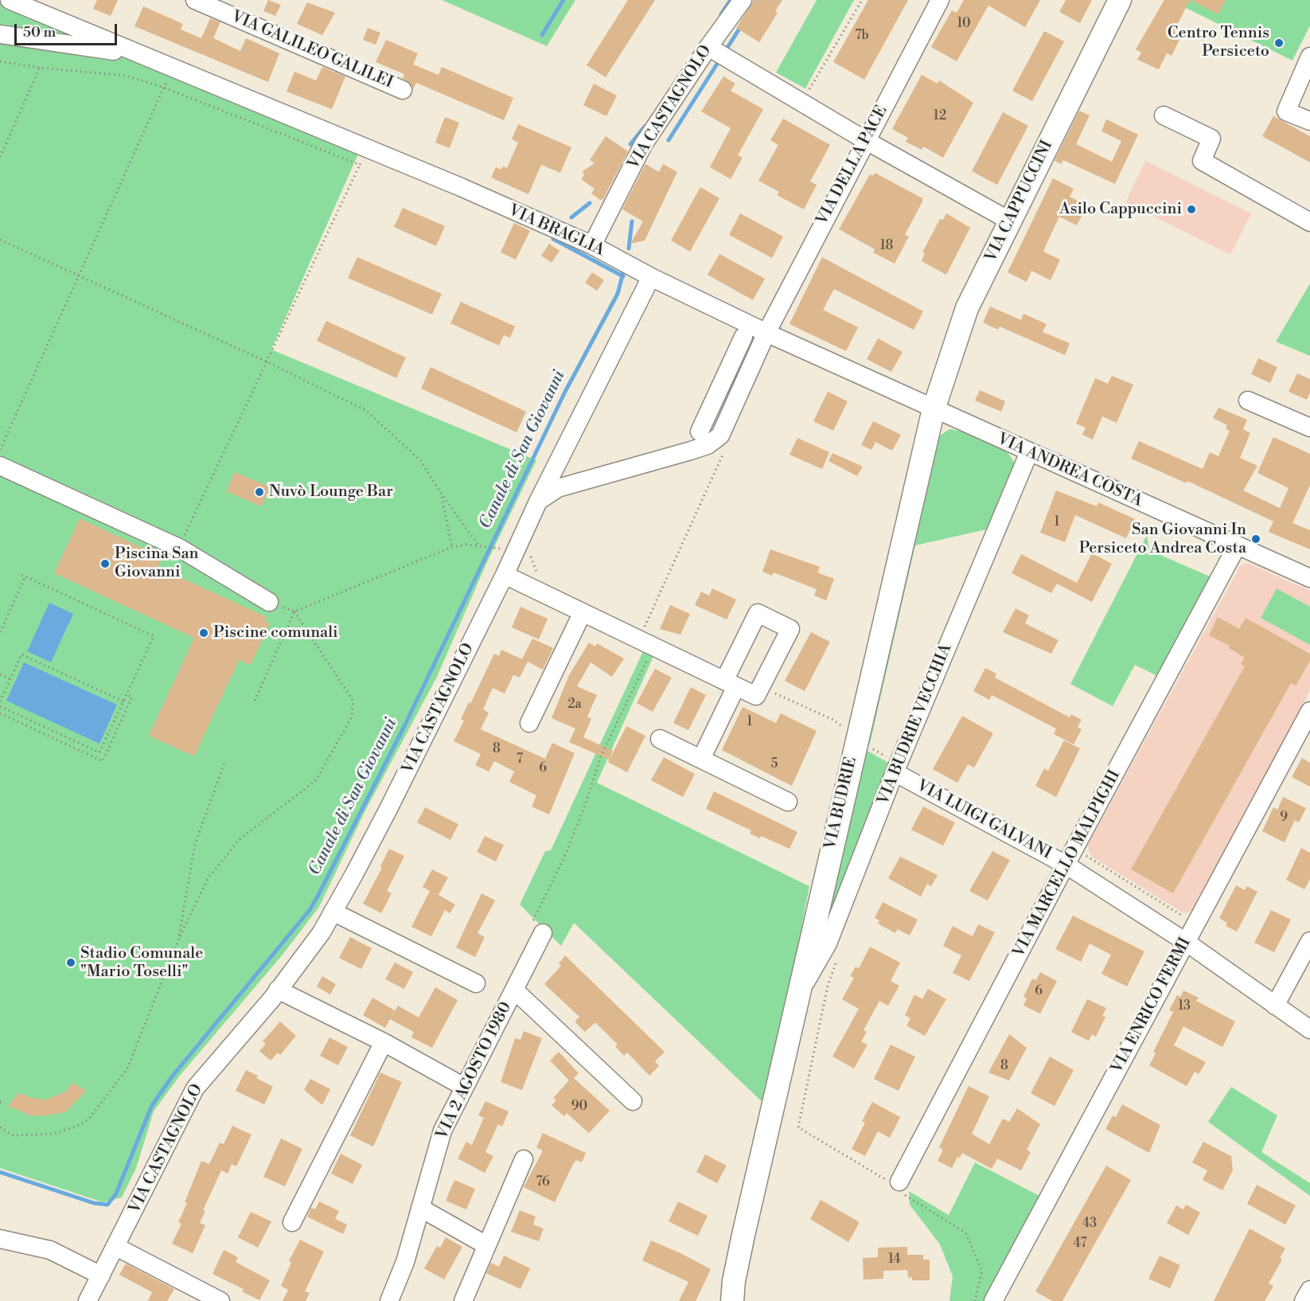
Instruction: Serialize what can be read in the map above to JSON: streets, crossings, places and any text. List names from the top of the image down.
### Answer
{
  "streets": {
    "main road": ["VIA CAPPUCCINI", "VIA BUDRIE"],
    "street": [
      "VIA GALILEO GALILEI",
      "VIA CASTAGNOLO",
      "VIA DELLA PACE",
      "VIA BRAGLIA",
      "VIA ANDREA COSTA",
      "VIA BUDRIE VECCHIA",
      "VIA LUIGI GALVANI",
      "VIA MARCELLO MALPIGHI",
      "VIA ENRICO FERMI",
      "VIA 2 AGOSTO 1980"
    ]
  },
  "crossings": [
    ["VIA CASTAGNOLO", "VIA BRAGLIA"],
    ["VIA DELLA PACE", "VIA BRAGLIA"],
    ["VIA CAPPUCCINI", "VIA BRAGLIA"],
    ["VIA CAPPUCCINI", "VIA ANDREA COSTA"],
    ["VIA CAPPUCCINI", "VIA BUDRIE"],
    ["VIA BRAGLIA", "VIA ANDREA COSTA"],
    ["VIA BRAGLIA", "VIA BUDRIE"],
    ["VIA ANDREA COSTA", "VIA BUDRIE VECCHIA"],
    ["VIA ANDREA COSTA", "VIA BUDRIE"],
    ["VIA ANDREA COSTA", "VIA MARCELLO MALPIGHI"],
    ["VIA BUDRIE VECCHIA", "VIA BUDRIE"],
    ["VIA BUDRIE VECCHIA", "VIA LUIGI GALVANI"],
    ["VIA LUIGI GALVANI", "VIA MARCELLO MALPIGHI"],
    ["VIA LUIGI GALVANI", "VIA ENRICO FERMI"]
  ],
  "water": ["Canale di San Giovanni"],
  "places": [
    "Centro Tennis Persiceto",
    "Asilo Cappuccini",
    "Nuvò Lounge Bar",
    "San Giovanni In Persiceto Andrea Costa",
    "Piscina San Giovanni",
    "Piscine comunali",
    "Stadio Comunale \"Mario Toselli\""
  ],
  "house_numbers": [
    "10",
    "7b",
    "12",
    "18",
    "1",
    "2a",
    "1",
    "8",
    "7",
    "5",
    "6",
    "9",
    "6",
    "13",
    "8",
    "90",
    "76",
    "43",
    "47",
    "14"
  ],
  "scale_bar": "50 m"
}
